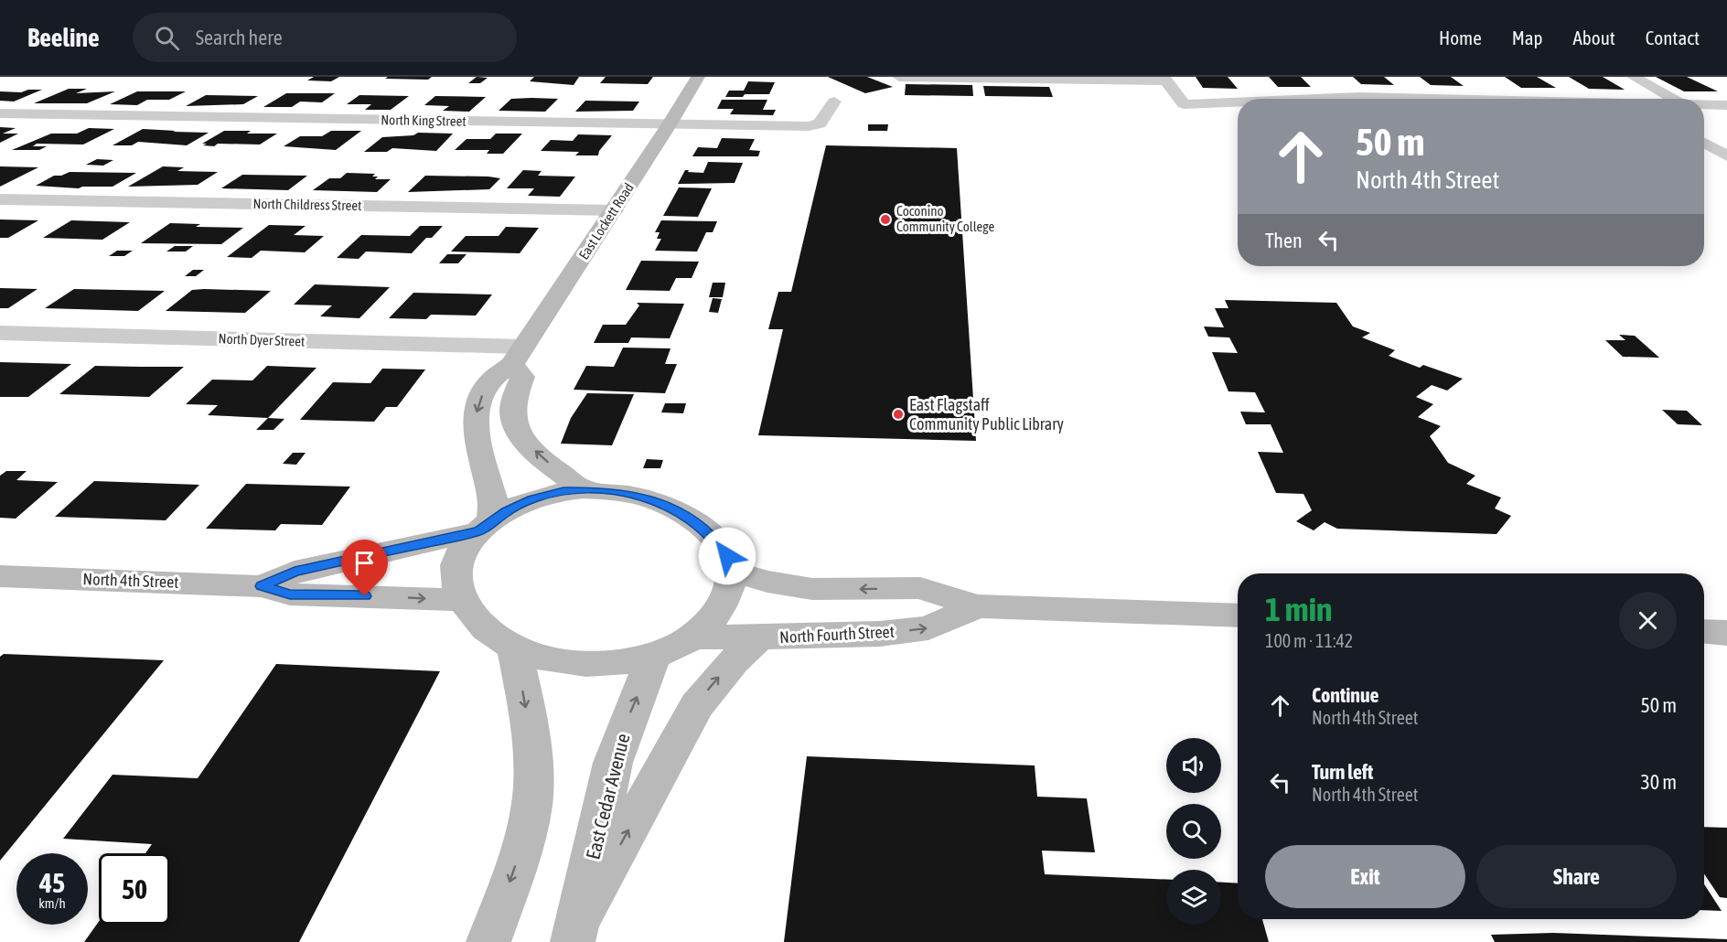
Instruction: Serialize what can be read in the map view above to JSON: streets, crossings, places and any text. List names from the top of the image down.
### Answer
{
  "streets": {
    "street": [
      "North King Street",
      "North Childress Street",
      "East Lockett Road",
      "North Dyer Street",
      "North 4th Street",
      "North Fourth Street",
      "East Cedar Avenue"
    ]
  },
  "crossings": [
    ["North King Street", "East Lockett Road"],
    ["North Childress Street", "East Lockett Road"],
    ["East Lockett Road", "North Dyer Street"],
    ["East Lockett Road", "North 4th Street"]
  ],
  "places": ["Coconino Community College", "East Flagstaff Community Public Library"],
  "page": {
    "header": "Beeline",
    "search": "Search here",
    "nav": [
      "Home",
      "Map",
      "About",
      "Contact"
    ],
    "turn": ["50 m", "North 4th Street"],
    "then": "Then",
    "heading": ["1 min", "100 m · 11:42"],
    "list": [
      {
        "name": "Continue",
        "note": "North 4th Street",
        "value": "50 m"
      },
      {
        "name": "Turn left",
        "note": "North 4th Street",
        "value": "30 m"
      }
    ],
    "buttons": ["Exit", "Share"],
    "speed": "45 km/h",
    "limit": "50"
  }
}
